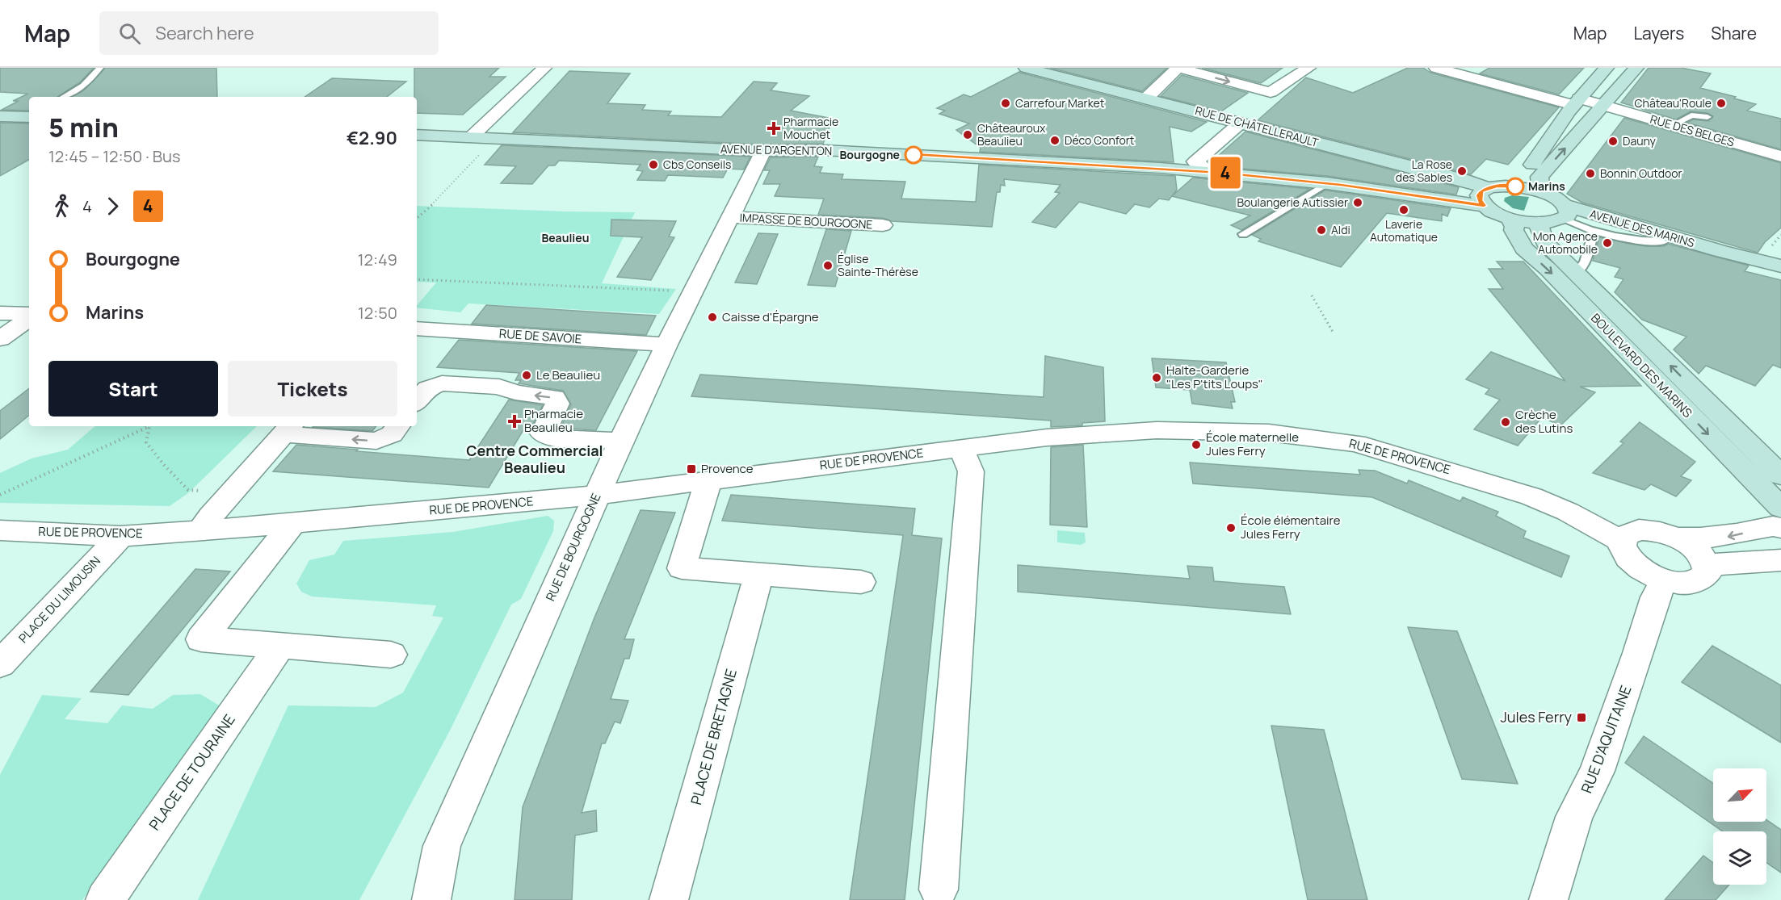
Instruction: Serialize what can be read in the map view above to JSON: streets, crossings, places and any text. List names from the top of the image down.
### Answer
{
  "streets": {
    "main road": [
      "RUE DE CHÂTELLERAULT",
      "AVENUE D'ARGENTON",
      "AVENUE DES MARINS",
      "BOULEVARD DES MARINS"
    ],
    "street": [
      "RUE DES BELGES",
      "IMPASSE DE BOURGOGNE",
      "RUE DE SAVOIE",
      "RUE DE PROVENCE",
      "RUE DE BOURGOGNE",
      "PLACE DU LIMOUSIN",
      "PLACE DE BRETAGNE",
      "RUE D'AQUITAINE",
      "PLACE DE TOURAINE"
    ]
  },
  "crossings": [
    ["RUE DE CHÂTELLERAULT", "AVENUE D'ARGENTON"],
    ["AVENUE D'ARGENTON", "RUE DE BOURGOGNE"],
    ["IMPASSE DE BOURGOGNE", "RUE DE BOURGOGNE"],
    ["RUE DE SAVOIE", "RUE DE BOURGOGNE"],
    ["RUE DE PROVENCE", "RUE DE BOURGOGNE"],
    ["RUE DE PROVENCE", "PLACE DU LIMOUSIN"]
  ],
  "districts": ["Beaulieu", "Centre Commercial Beaulieu"],
  "places": {
    "other": [
      "Carrefour Market",
      "Château'Roule",
      "Châteauroux Beaulieu",
      "Déco Confort",
      "Dauny",
      "Bourgogne",
      "Cbs Conseils",
      "La Rose des Sables",
      "Bonnin Outdoor",
      "Marins",
      "Boulangerie Autissier",
      "Laverie Automatique",
      "Aldi",
      "Mon Agence Automobile",
      "Église Sainte-Thérèse",
      "Caisse d'Épargne",
      "Le Beaulieu",
      "Halte-Garderie \"Les P'tits Loups\"",
      "Crèche des Lutins",
      "École maternelle Jules Ferry",
      "École élémentaire Jules Ferry"
    ],
    "health": ["Pharmacie Mouchet", "Pharmacie Beaulieu"],
    "transit": ["Provence", "Jules Ferry"]
  },
  "lines": ["bus line 4"],
  "north": "top right",
  "page": {
    "header": "Map",
    "search": "Search here",
    "nav": ["Map", "Layers", "Share"],
    "on_map": "4",
    "heading": ["5 min", "12:45 – 12:50 · Bus", "€2.90"],
    "legs": ["4", "4"],
    "list": [
      {
        "name": "Bourgogne",
        "value": "12:49"
      },
      {
        "name": "Marins",
        "value": "12:50"
      }
    ],
    "buttons": ["Start", "Tickets"]
  }
}
